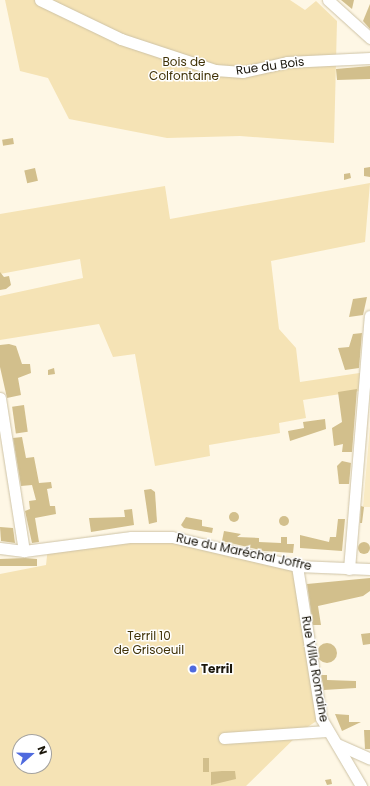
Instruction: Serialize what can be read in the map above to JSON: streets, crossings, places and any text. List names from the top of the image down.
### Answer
{
  "streets": {
    "street": ["Rue du Bois", "Rue du Maréchal Joffre", "Rue Villa Romaine"]
  },
  "crossings": [
    ["Rue du Maréchal Joffre", "Rue Villa Romaine"]
  ],
  "parks": ["Bois de Colfontaine", "Terril 10 de Grisoeuil"],
  "places": ["Terril"],
  "north": "right"
}
